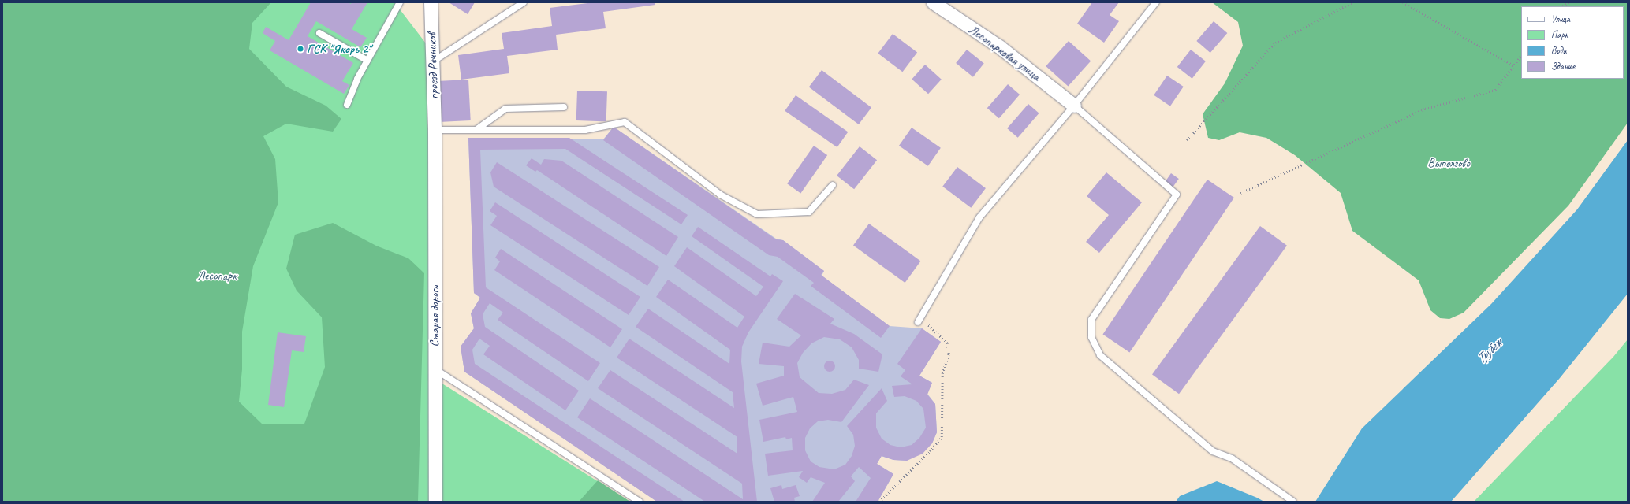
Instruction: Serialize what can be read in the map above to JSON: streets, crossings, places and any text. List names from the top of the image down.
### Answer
{
  "streets": {
    "street": ["Лесопарковая улица", "проезд Речников", "Старая дорога"]
  },
  "crossings": [
    ["проезд Речников", "Старая дорога"]
  ],
  "water": ["Трубеж"],
  "parks": ["Выползово", "Лесопарк"],
  "places": ["ГСК \"Якорь 2\""],
  "legend": [
    "Улица",
    "Парк",
    "Вода",
    "Здание"
  ]
}
